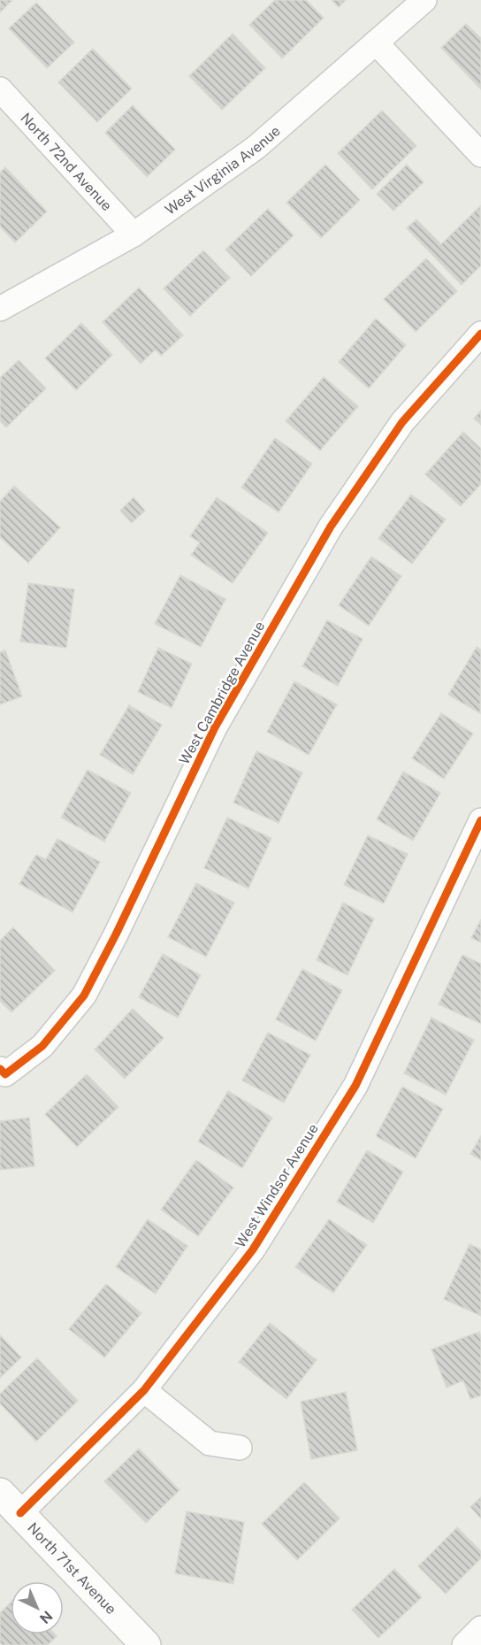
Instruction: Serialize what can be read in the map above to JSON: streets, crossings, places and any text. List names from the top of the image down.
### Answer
{
  "streets": {
    "street": [
      "North 72nd Avenue",
      "West Virginia Avenue",
      "West Cambridge Avenue",
      "West Windsor Avenue",
      "North 71st Avenue"
    ]
  },
  "crossings": [
    ["North 72nd Avenue", "West Virginia Avenue"],
    ["West Windsor Avenue", "North 71st Avenue"]
  ],
  "north": "bottom right"
}
